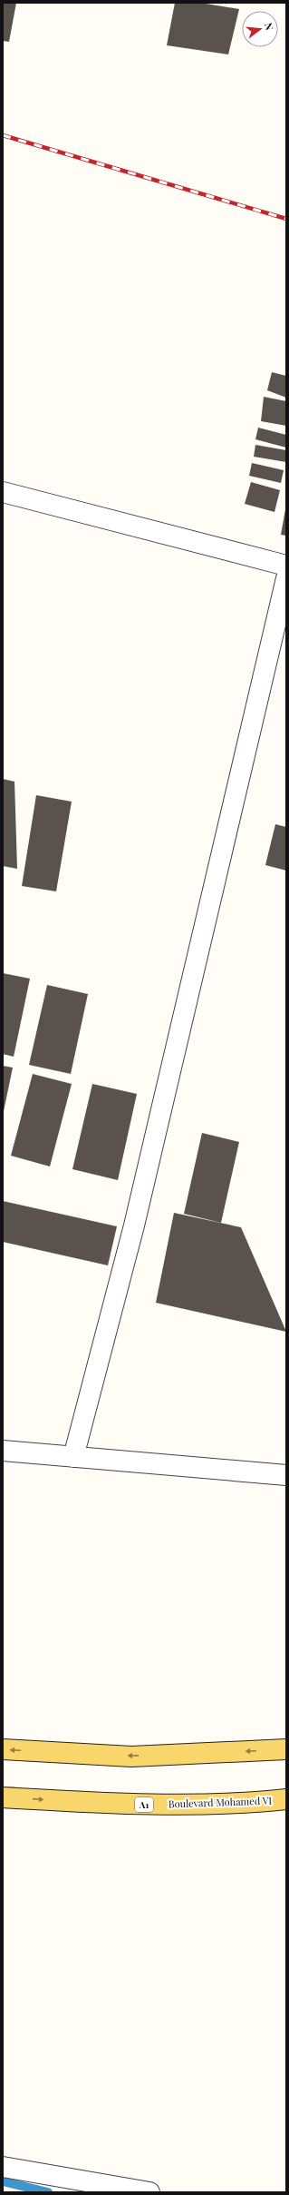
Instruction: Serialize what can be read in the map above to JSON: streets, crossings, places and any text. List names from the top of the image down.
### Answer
{
  "streets": {
    "main road": ["Boulevard Mohamed VI", "A1"]
  },
  "north": "right"
}
